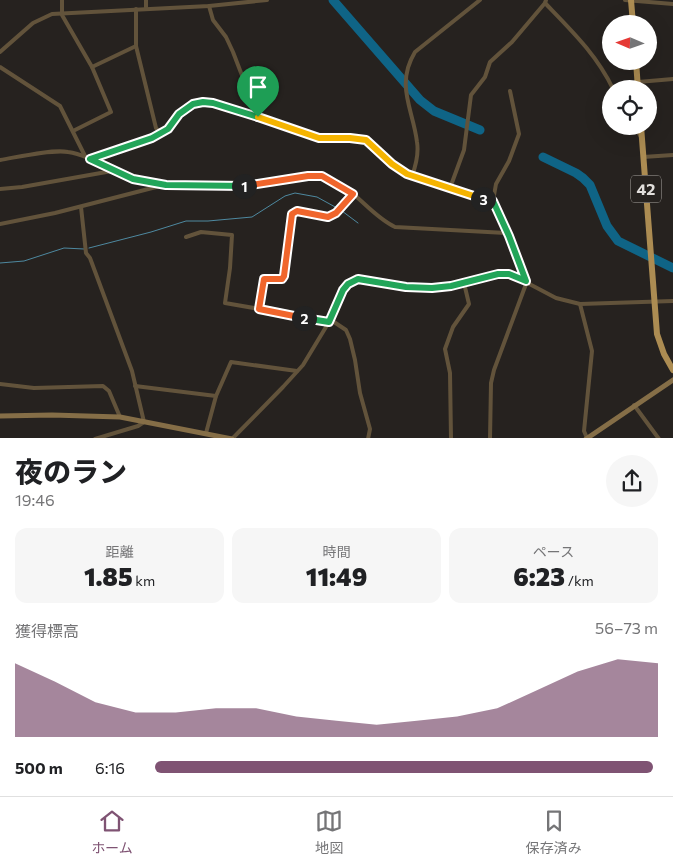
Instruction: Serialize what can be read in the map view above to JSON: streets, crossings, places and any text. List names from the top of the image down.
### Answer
{
  "streets": {
    "highway": ["42"]
  },
  "north": "left",
  "page": {
    "pins": ["1", "3", "2"],
    "heading": ["夜のラン", "19:46"],
    "stats": [
      ["距離", "1.85 km"],
      ["時間", "11:49"],
      ["ペース", "6:23 /km"]
    ],
    "chart": ["獲得標高", "56–73 m"],
    "list": [
      {
        "name": "500 m",
        "note": "6:16"
      }
    ],
    "tabs": ["ホーム", "地図", "保存済み"]
  }
}
